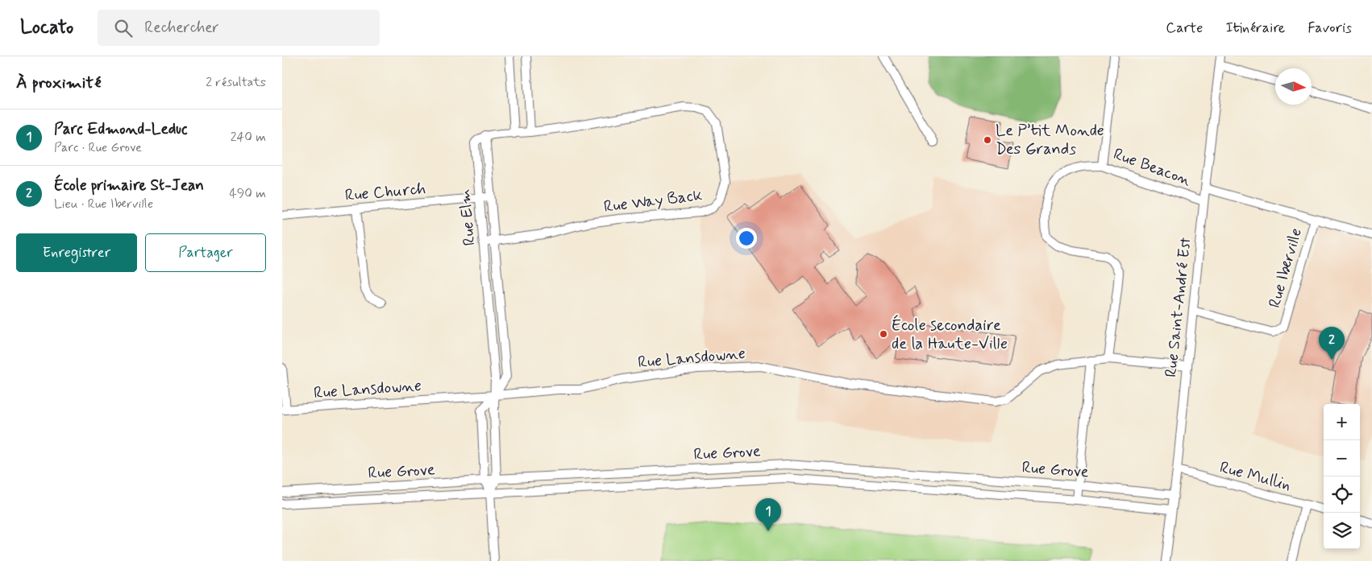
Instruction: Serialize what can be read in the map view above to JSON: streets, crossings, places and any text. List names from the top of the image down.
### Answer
{
  "streets": {
    "street": [
      "Rue Beacon",
      "Rue Church",
      "Rue Way Back",
      "Rue Elm",
      "Rue Iberville",
      "Rue Saint-André Est",
      "Rue Lansdowne",
      "Rue Grove",
      "Rue Mullin"
    ]
  },
  "crossings": [
    ["Rue Beacon", "Rue Saint-André Est"],
    ["Rue Church", "Rue Elm"],
    ["Rue Way Back", "Rue Elm"],
    ["Rue Elm", "Rue Lansdowne"],
    ["Rue Elm", "Rue Grove"],
    ["Rue Iberville", "Rue Saint-André Est"],
    ["Rue Saint-André Est", "Rue Lansdowne"],
    ["Rue Saint-André Est", "Rue Grove"],
    ["Rue Saint-André Est", "Rue Mullin"]
  ],
  "places": ["Le P’tit Monde Des Grands", "École secondaire de la Haute-Ville"],
  "north": "right",
  "page": {
    "header": "Locato",
    "search": "Rechercher",
    "nav": ["Carte", "Itinéraire", "Favoris"],
    "heading": ["À proximité", "2 résultats"],
    "list": [
      {
        "mark": "1",
        "name": "Parc Edmond-Leduc",
        "note": "Parc · Rue Grove",
        "value": "240 m"
      },
      {
        "mark": "2",
        "name": "École primaire St-Jean",
        "note": "Lieu · Rue Iberville",
        "value": "490 m"
      }
    ],
    "buttons": ["Enregistrer", "Partager"],
    "pins": ["2", "1"],
    "map_buttons": ["+", "−"]
  }
}
